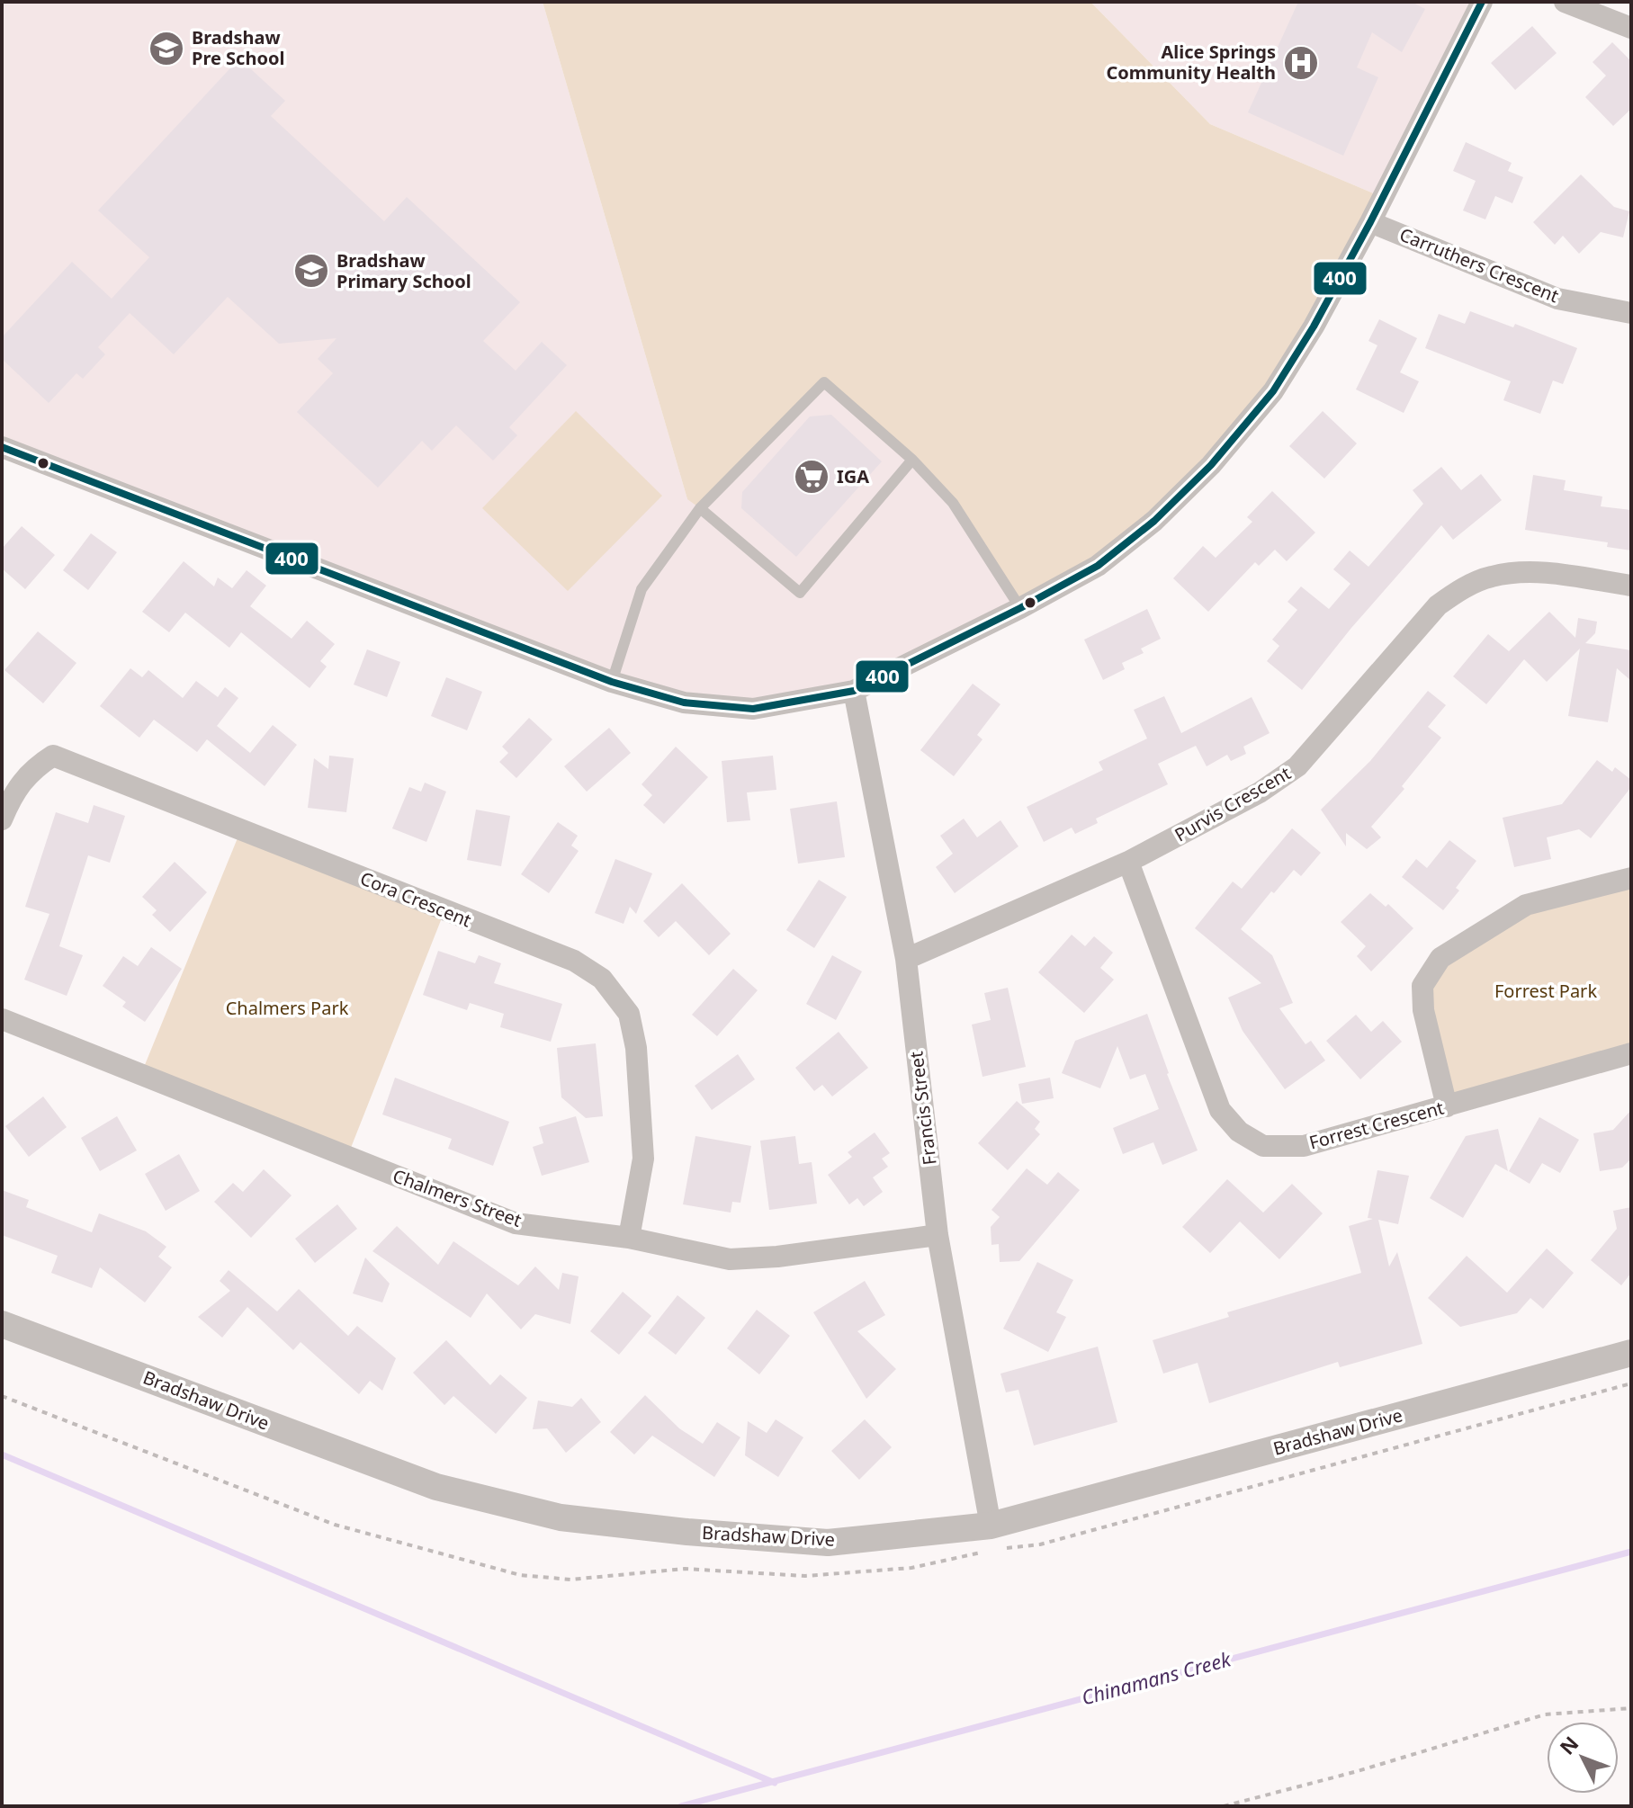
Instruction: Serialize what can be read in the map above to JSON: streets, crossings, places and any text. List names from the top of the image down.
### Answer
{
  "streets": {
    "street": [
      "Carruthers Crescent",
      "Purvis Crescent",
      "Cora Crescent",
      "Francis Street",
      "Forrest Crescent",
      "Chalmers Street",
      "Bradshaw Drive"
    ]
  },
  "crossings": [
    ["Purvis Crescent", "Francis Street"],
    ["Purvis Crescent", "Forrest Crescent"],
    ["Cora Crescent", "Chalmers Street"],
    ["Francis Street", "Chalmers Street"],
    ["Francis Street", "Bradshaw Drive"]
  ],
  "water": ["Chinamans Creek"],
  "parks": ["Forrest Park", "Chalmers Park"],
  "places": {
    "school or university": ["Bradshaw Pre School", "Bradshaw Primary School"],
    "hospital": ["Alice Springs Community Health"],
    "supermarket": ["IGA"]
  },
  "lines": ["transit line 400"],
  "north": "top left"
}
